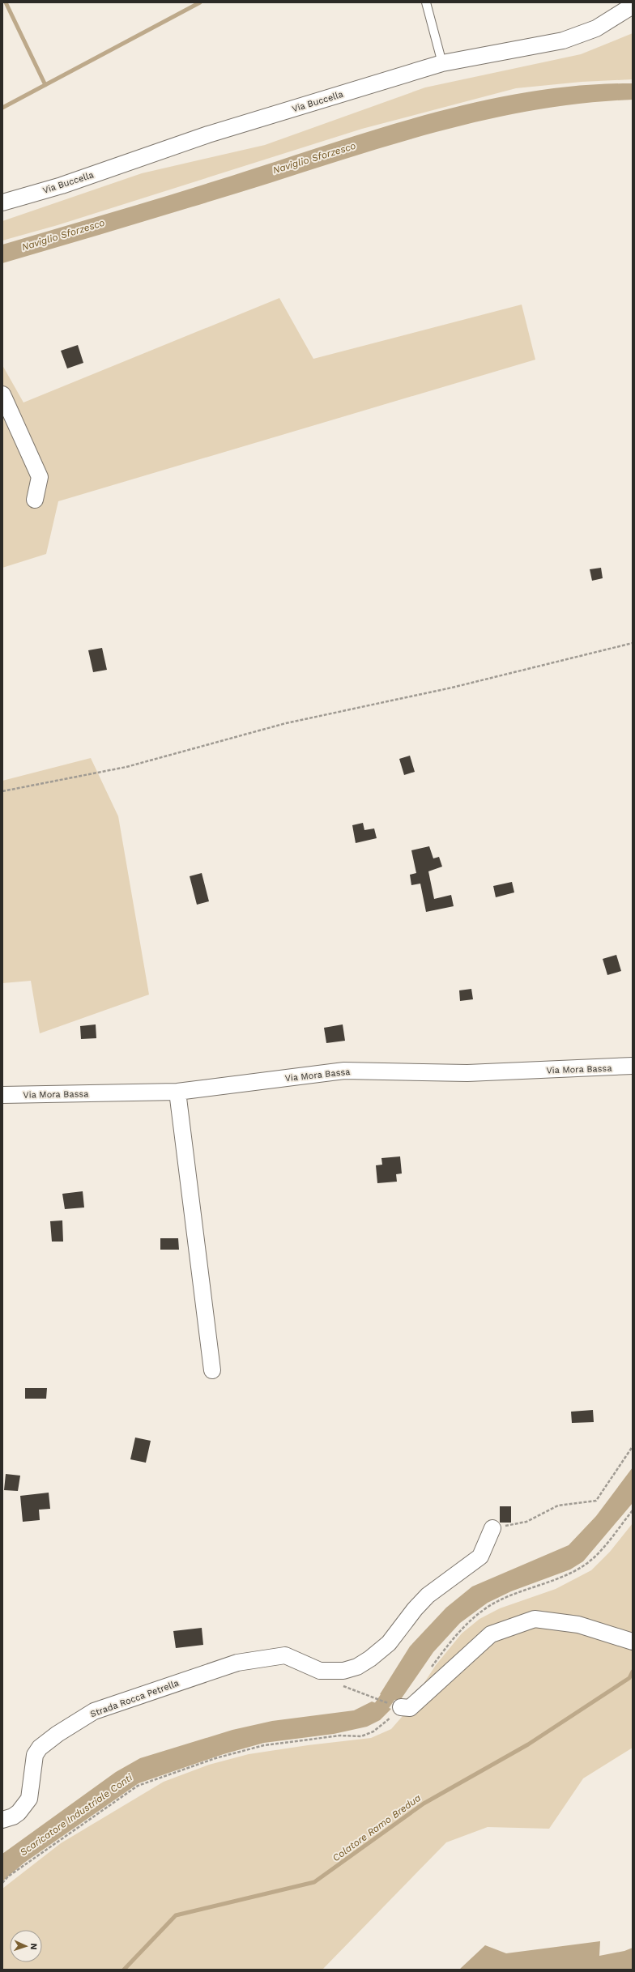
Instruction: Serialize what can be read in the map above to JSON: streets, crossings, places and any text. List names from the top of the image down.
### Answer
{
  "streets": {
    "street": ["Via Buccella", "Via Mora Bassa", "Strada Rocca Petrella"]
  },
  "water": ["Naviglio Sforzesco", "Scaricatore Industriale Conti", "Colatore Ramo Bredua"],
  "north": "right"
}
